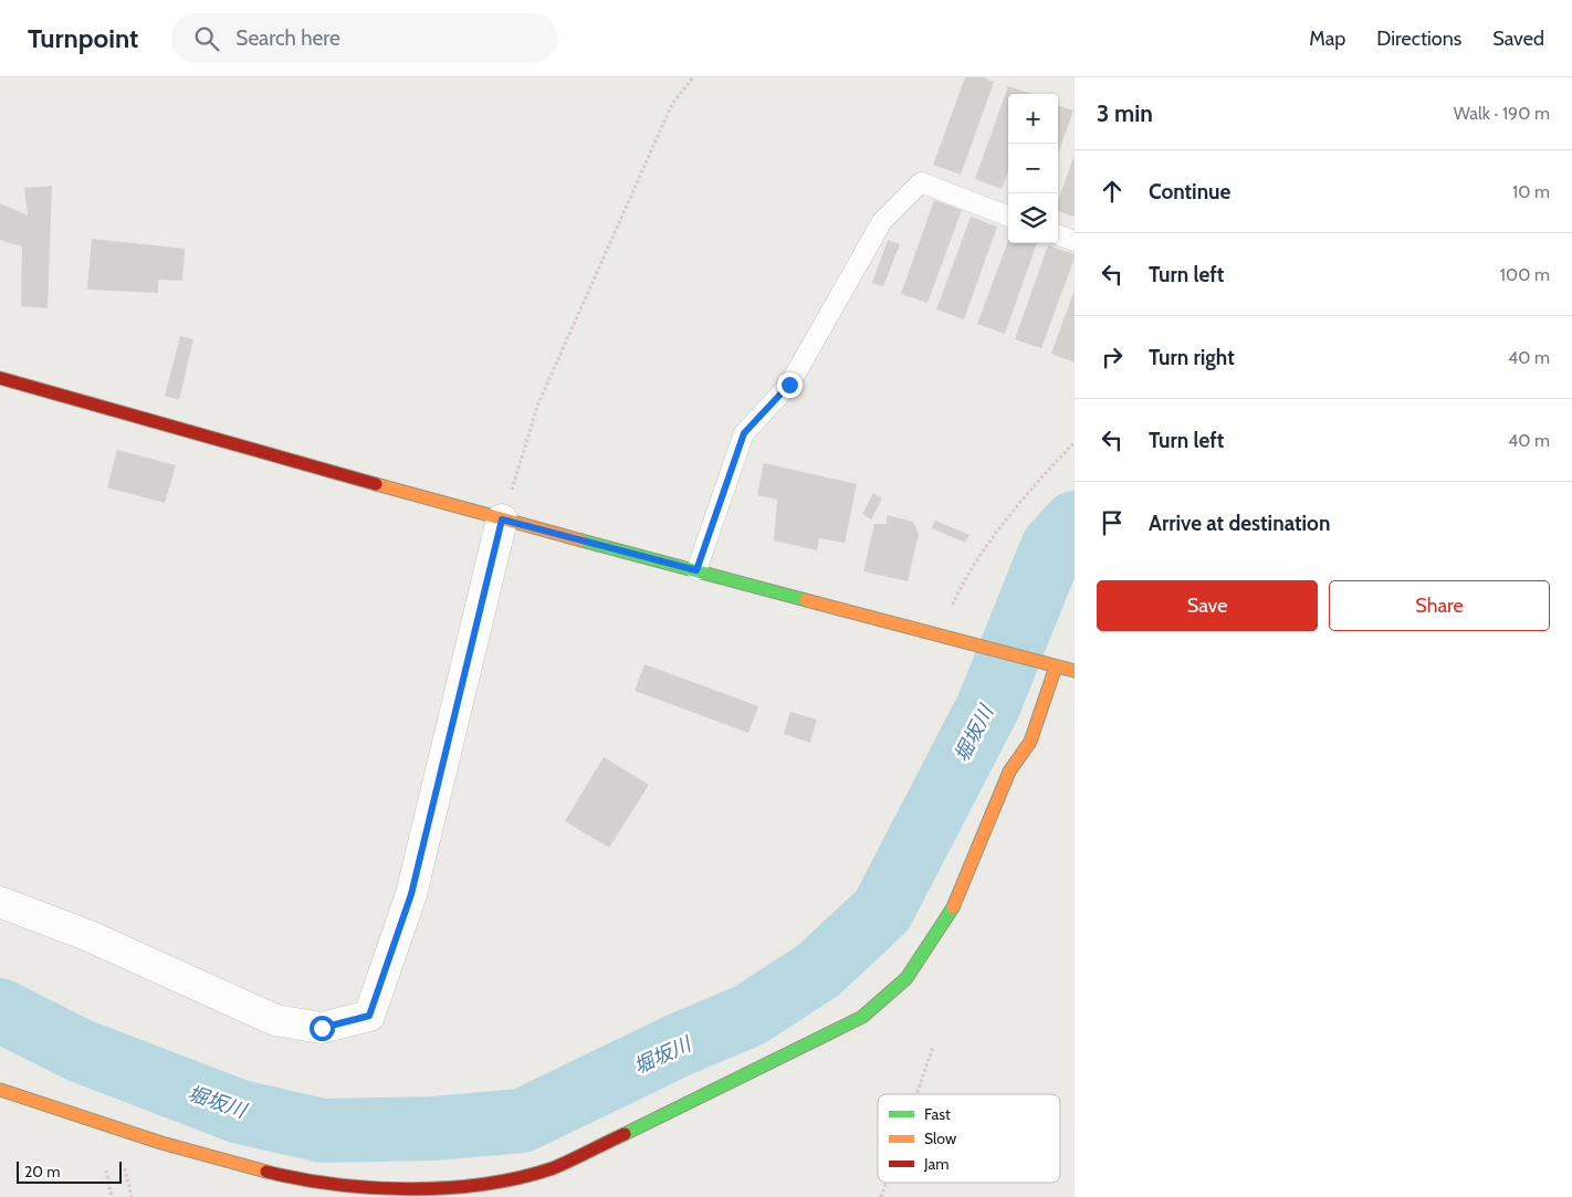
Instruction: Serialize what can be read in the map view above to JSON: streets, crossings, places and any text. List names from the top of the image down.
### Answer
{
  "water": ["堀坂川"],
  "legend": ["Fast", "Slow", "Jam"],
  "scale_bar": "20 m",
  "page": {
    "header": "Turnpoint",
    "search": "Search here",
    "nav": ["Map", "Directions", "Saved"],
    "heading": ["3 min", "Walk · 190 m"],
    "map_buttons": ["+", "−"],
    "list": [
      ["Continue", "10 m"],
      ["Turn left", "100 m"],
      ["Turn right", "40 m"],
      ["Turn left", "40 m"],
      "Arrive at destination"
    ],
    "buttons": ["Save", "Share"],
    "scale": "20 m"
  }
}
